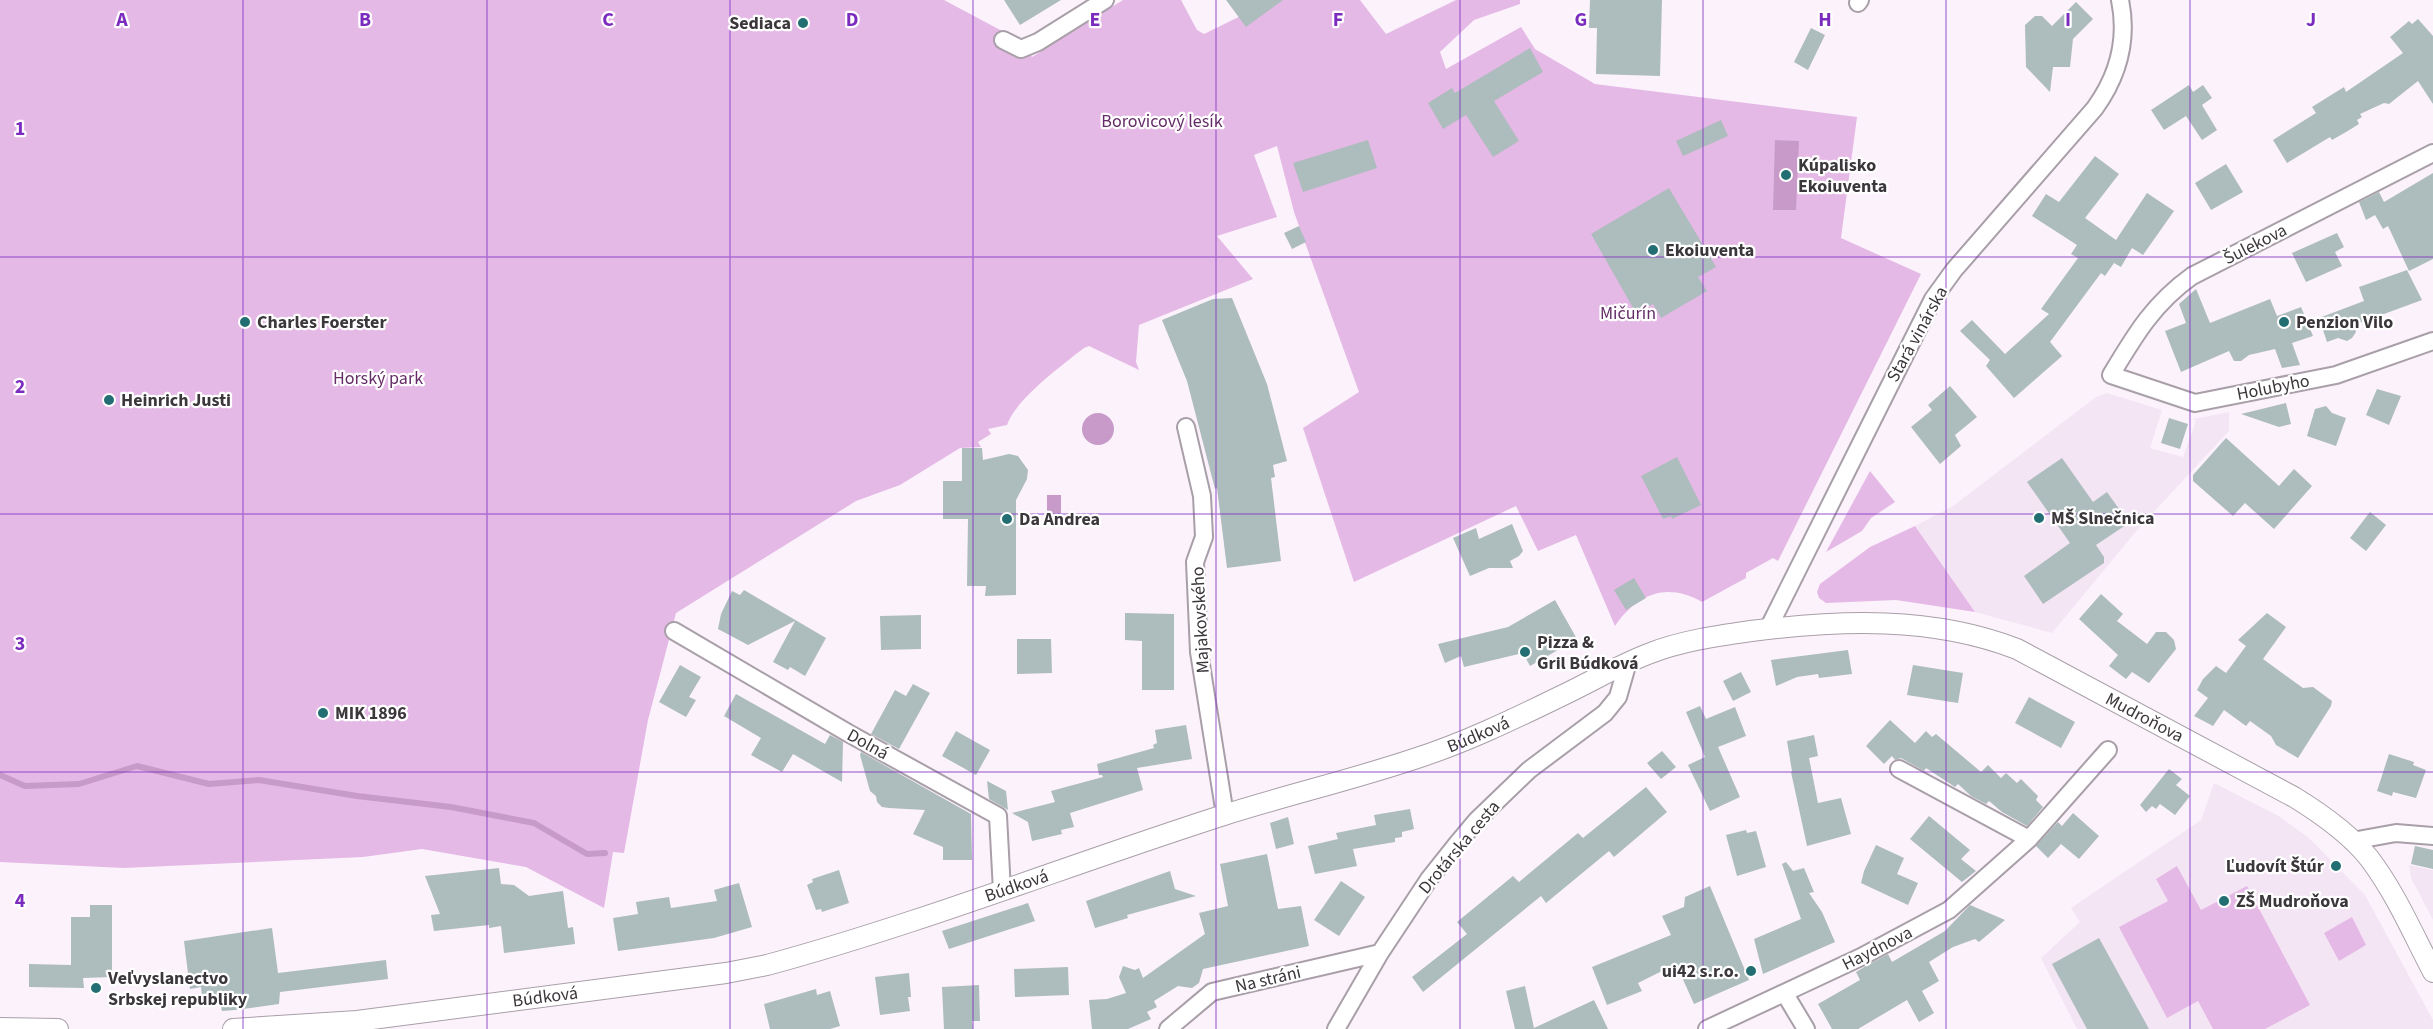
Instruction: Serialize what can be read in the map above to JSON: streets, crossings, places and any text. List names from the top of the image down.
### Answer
{
  "streets": {
    "street": [
      "Šulekova",
      "Stará vinárska",
      "Holubyho",
      "Majakovského",
      "Mudroňova",
      "Búdková",
      "Dolná",
      "Drotárska cesta",
      "Haydnova",
      "Na stráni"
    ]
  },
  "crossings": [
    ["Šulekova", "Holubyho"],
    ["Stará vinárska", "Mudroňova"],
    ["Stará vinárska", "Búdková"],
    ["Majakovského", "Búdková"],
    ["Mudroňova", "Búdková"],
    ["Búdková", "Dolná"],
    ["Búdková", "Drotárska cesta"],
    ["Drotárska cesta", "Na stráni"]
  ],
  "parks": ["Borovicový lesík", "Mičurín", "Horský park"],
  "places": [
    "Sediaca",
    "Kúpalisko Ekoiuventa",
    "Ekoiuventa",
    "Charles Foerster",
    "Penzion Vilo",
    "Heinrich Justi",
    "MŠ Slnečnica",
    "Da Andrea",
    "Pizza & Gril Búdková",
    "MIK 1896",
    "Ľudovít Štúr",
    "ZŠ Mudroňova",
    "ui42 s.r.o.",
    "Veľvyslanectvo Srbskej republiky"
  ],
  "grid": {
    "columns": [
      "A",
      "B",
      "C",
      "D",
      "E",
      "F",
      "G",
      "H",
      "I",
      "J"
    ],
    "rows": [
      "1",
      "2",
      "3",
      "4"
    ]
  }
}
